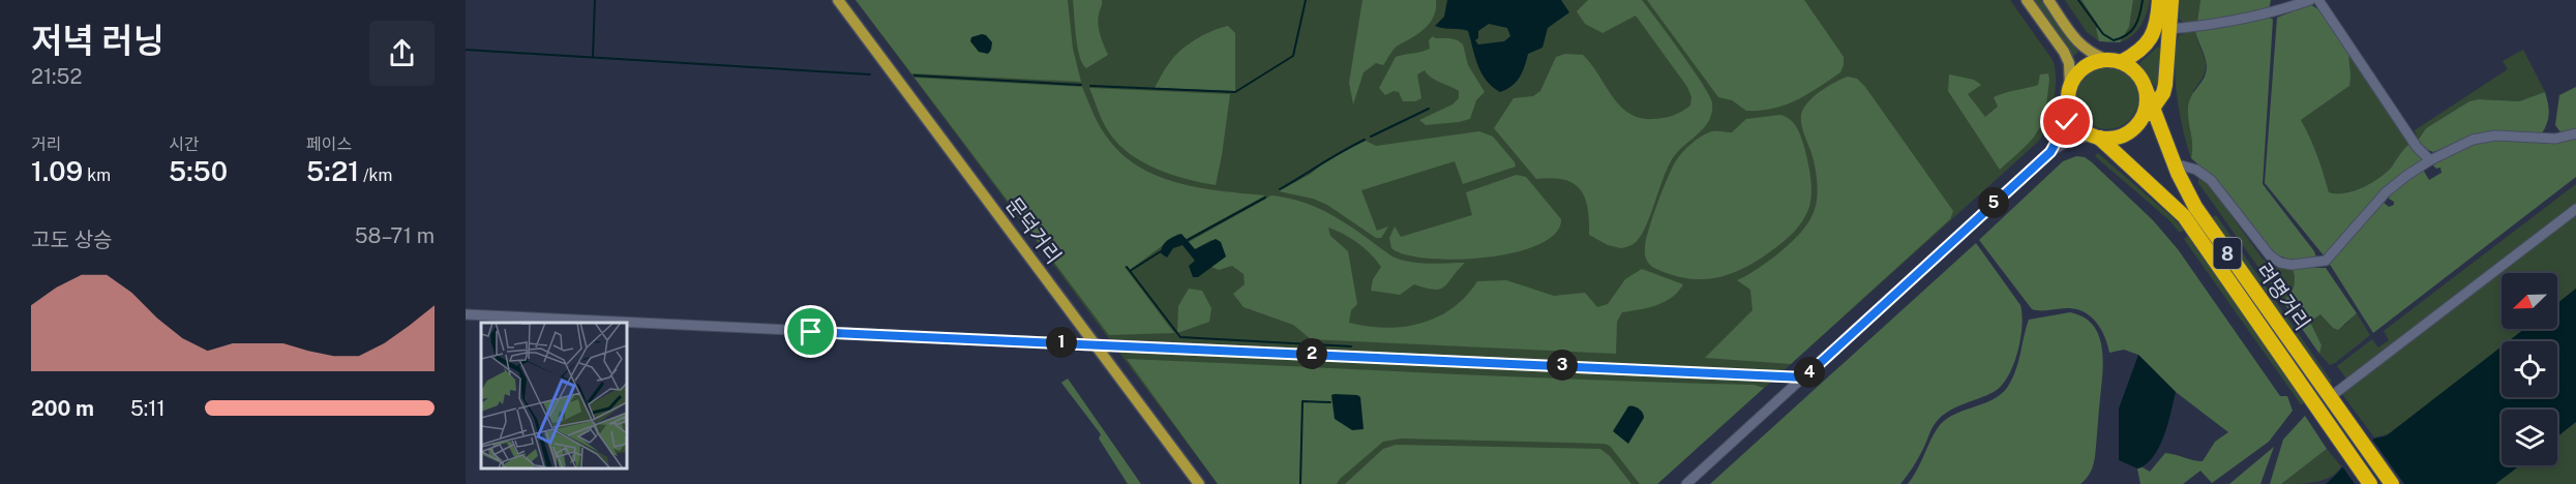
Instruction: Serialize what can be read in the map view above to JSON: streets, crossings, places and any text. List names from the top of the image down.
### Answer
{
  "streets": {
    "highway": ["8", "려명거리"],
    "main road": ["문덕거리"]
  },
  "north": "bottom left",
  "page": {
    "heading": ["저녁 러닝", "21:52"],
    "stats": [
      ["거리", "1.09 km"],
      ["시간", "5:50"],
      ["페이스", "5:21 /km"]
    ],
    "pins": [
      "5",
      "1",
      "2",
      "3",
      "4"
    ],
    "chart": ["고도 상승", "58–71 m"],
    "list": [
      {
        "name": "200 m",
        "note": "5:11"
      }
    ]
  }
}
